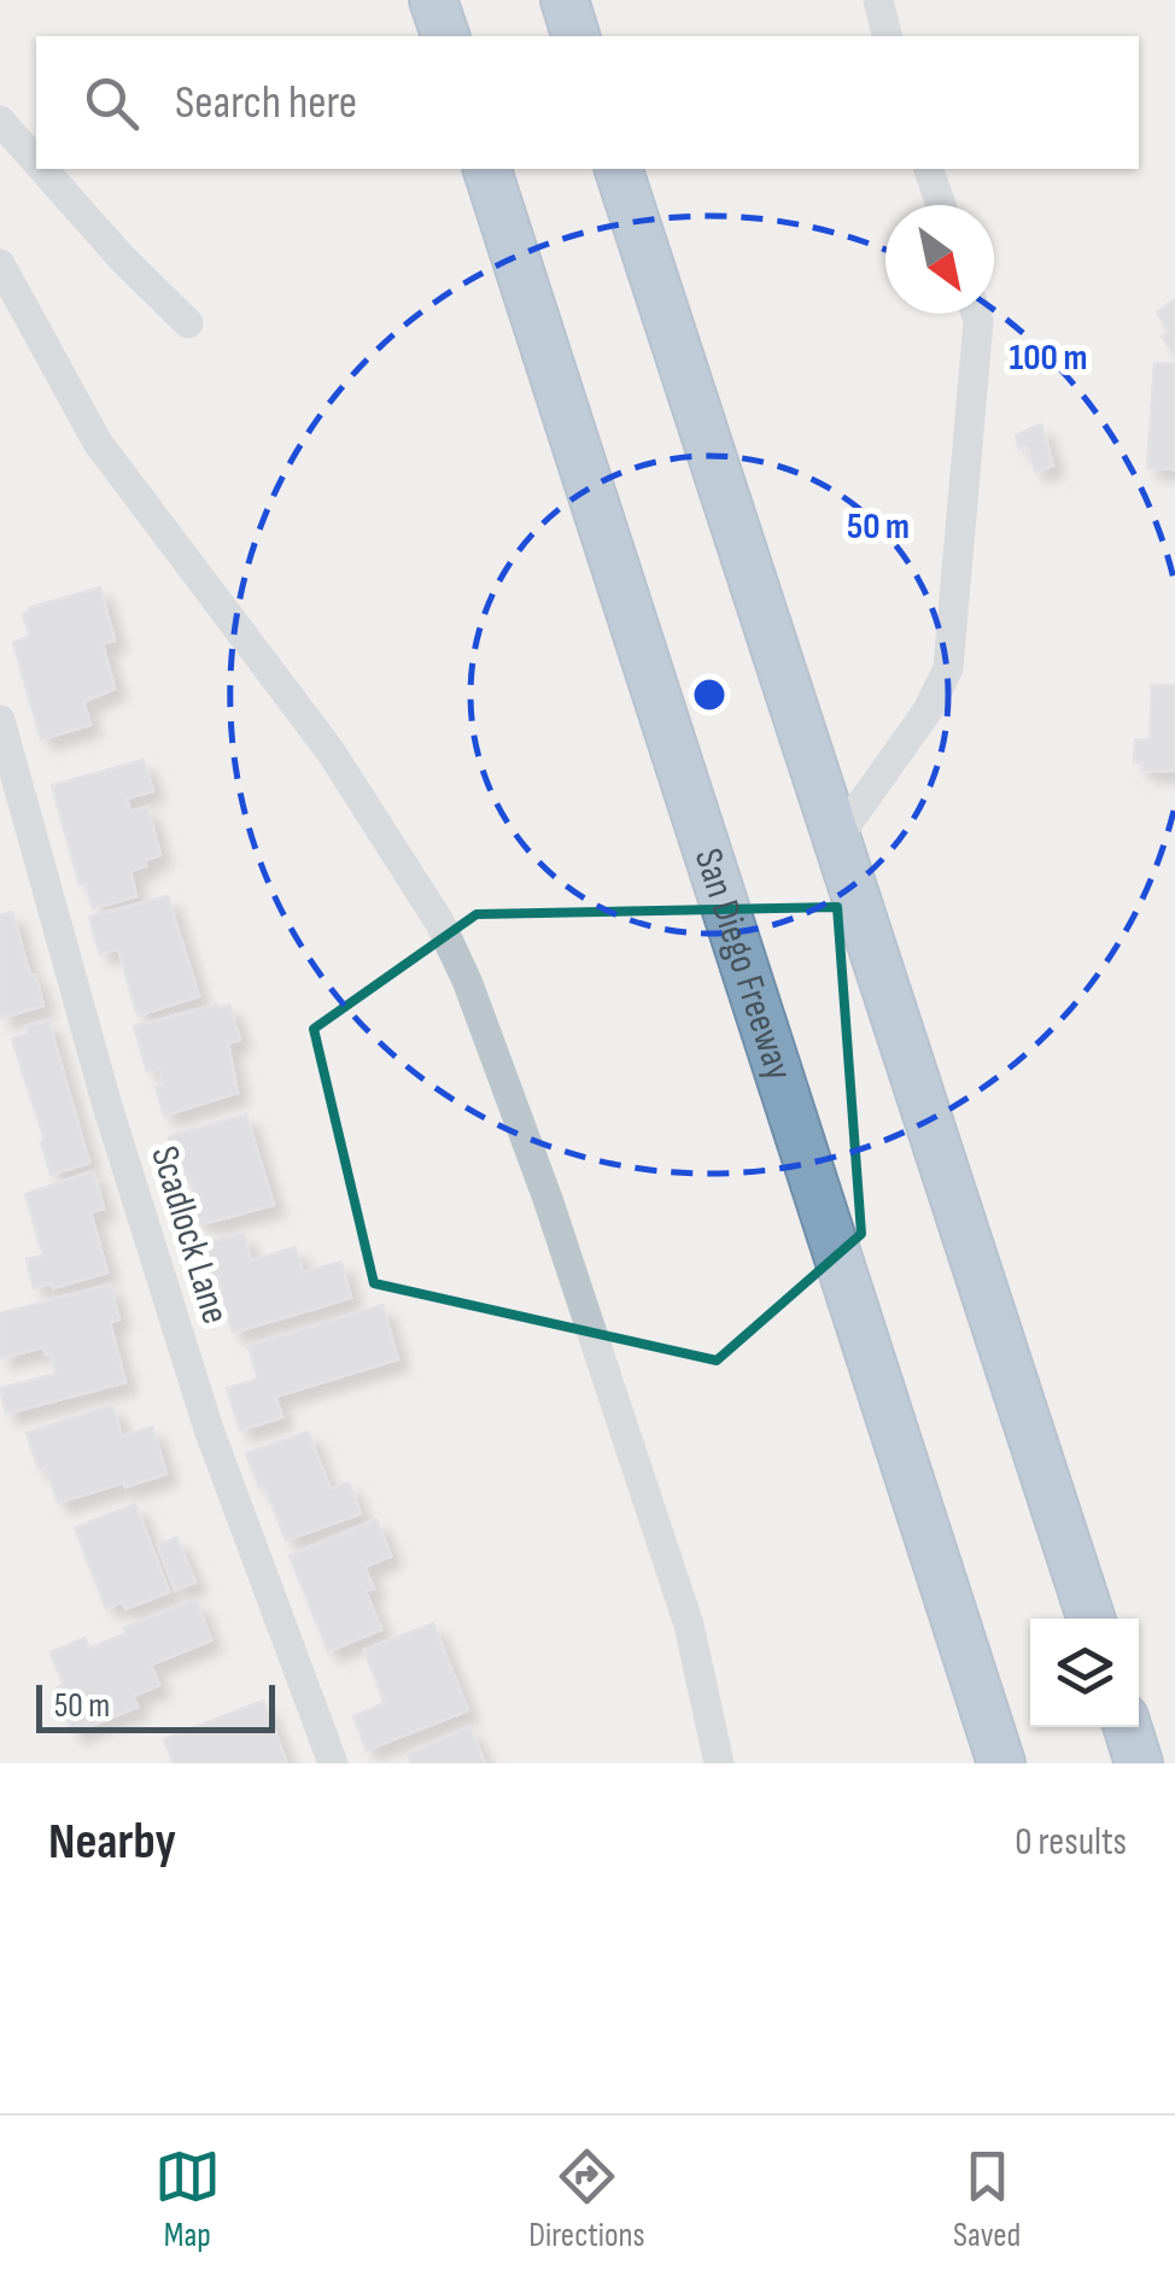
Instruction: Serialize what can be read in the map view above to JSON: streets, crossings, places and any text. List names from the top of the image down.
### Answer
{
  "streets": {
    "highway": ["San Diego Freeway"],
    "street": ["Scadlock Lane"]
  },
  "scale_bar": "50 m",
  "north": "bottom right",
  "page": {
    "search": "Search here",
    "scale": "50 m",
    "heading": ["Nearby", "0 results"],
    "nav": ["Map", "Directions", "Saved"]
  },
  "rings": ["100 m", "50 m"]
}
